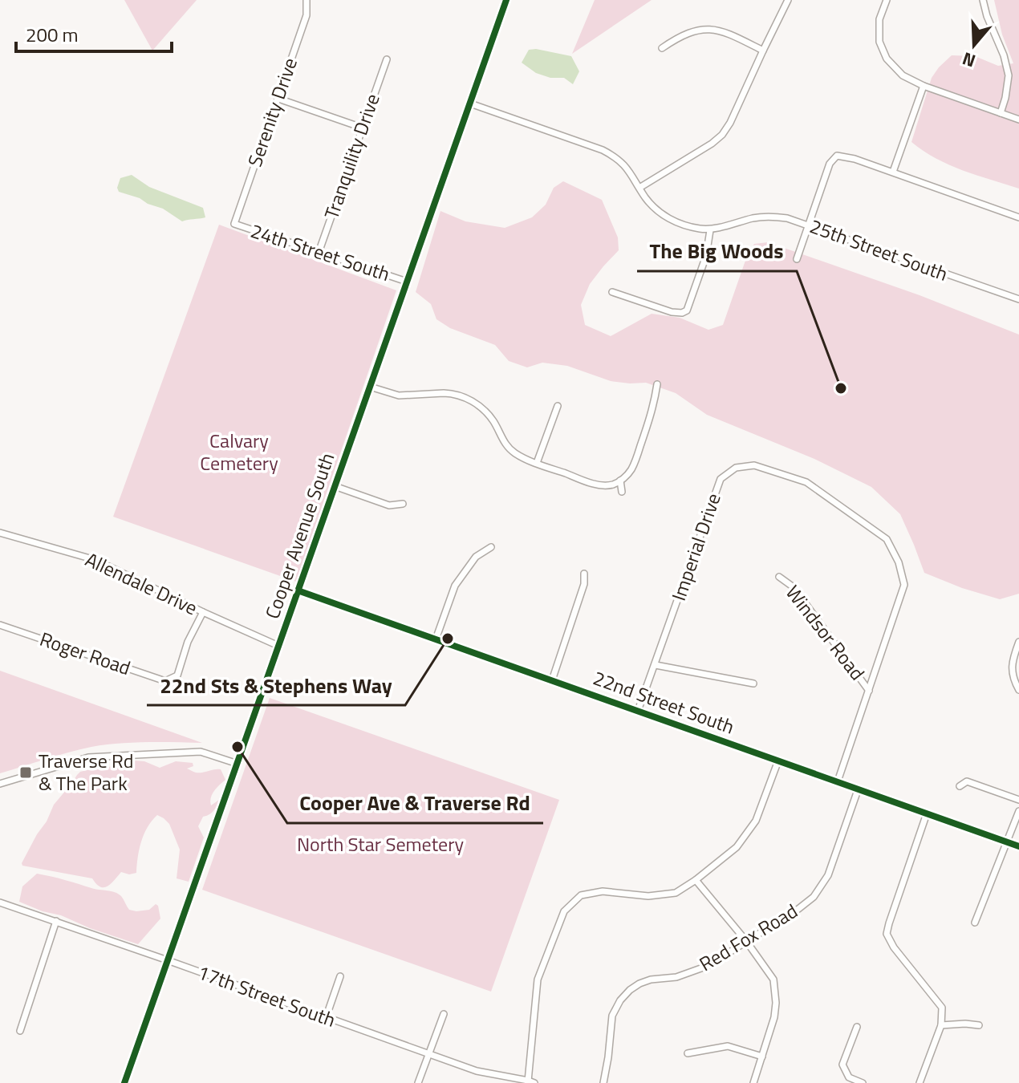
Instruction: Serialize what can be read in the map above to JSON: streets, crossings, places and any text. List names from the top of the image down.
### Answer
{
  "streets": {
    "street": [
      "Serenity Drive",
      "Tranquility Drive",
      "25th Street South",
      "24th Street South",
      "Cooper Avenue South",
      "Imperial Drive",
      "Allendale Drive",
      "Windsor Road",
      "Roger Road",
      "22nd Street South",
      "Red Fox Road",
      "17th Street South"
    ]
  },
  "crossings": [
    ["Serenity Drive", "24th Street South"],
    ["Tranquility Drive", "24th Street South"],
    ["25th Street South", "Cooper Avenue South"],
    ["24th Street South", "Cooper Avenue South"],
    ["Cooper Avenue South", "Allendale Drive"],
    ["Cooper Avenue South", "22nd Street South"],
    ["Cooper Avenue South", "17th Street South"],
    ["Imperial Drive", "Windsor Road"],
    ["Imperial Drive", "22nd Street South"],
    ["Allendale Drive", "Roger Road"],
    ["22nd Street South", "Red Fox Road"]
  ],
  "parks": ["Calvary Cemetery", "North Star Semetery"],
  "places": {
    "other": ["The Big Woods", "22nd Sts & Stephens Way", "Cooper Ave & Traverse Rd"],
    "transit": ["Traverse Rd & The Park"]
  },
  "scale_bar": "200 m",
  "north": "bottom"
}
